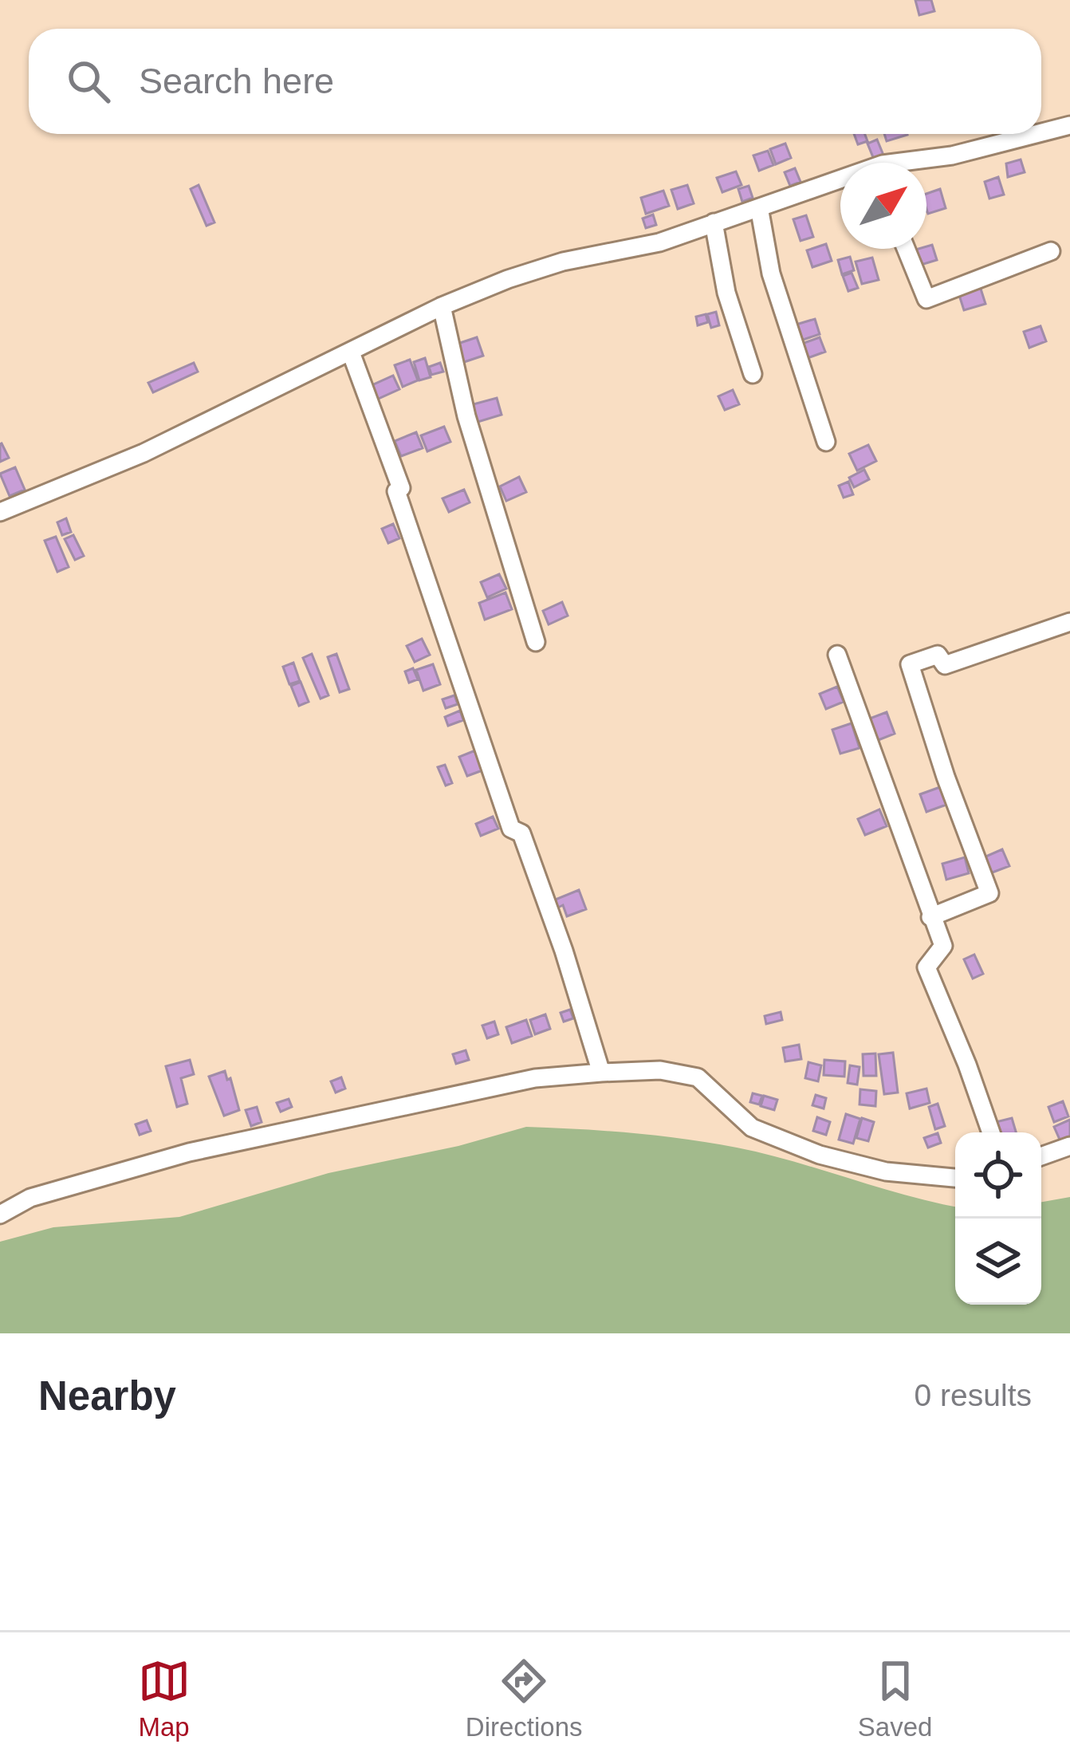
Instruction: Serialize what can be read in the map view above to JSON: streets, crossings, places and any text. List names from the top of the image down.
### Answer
{
  "north": "top right",
  "page": {
    "search": "Search here",
    "heading": ["Nearby", "0 results"],
    "nav": ["Map", "Directions", "Saved"]
  }
}
